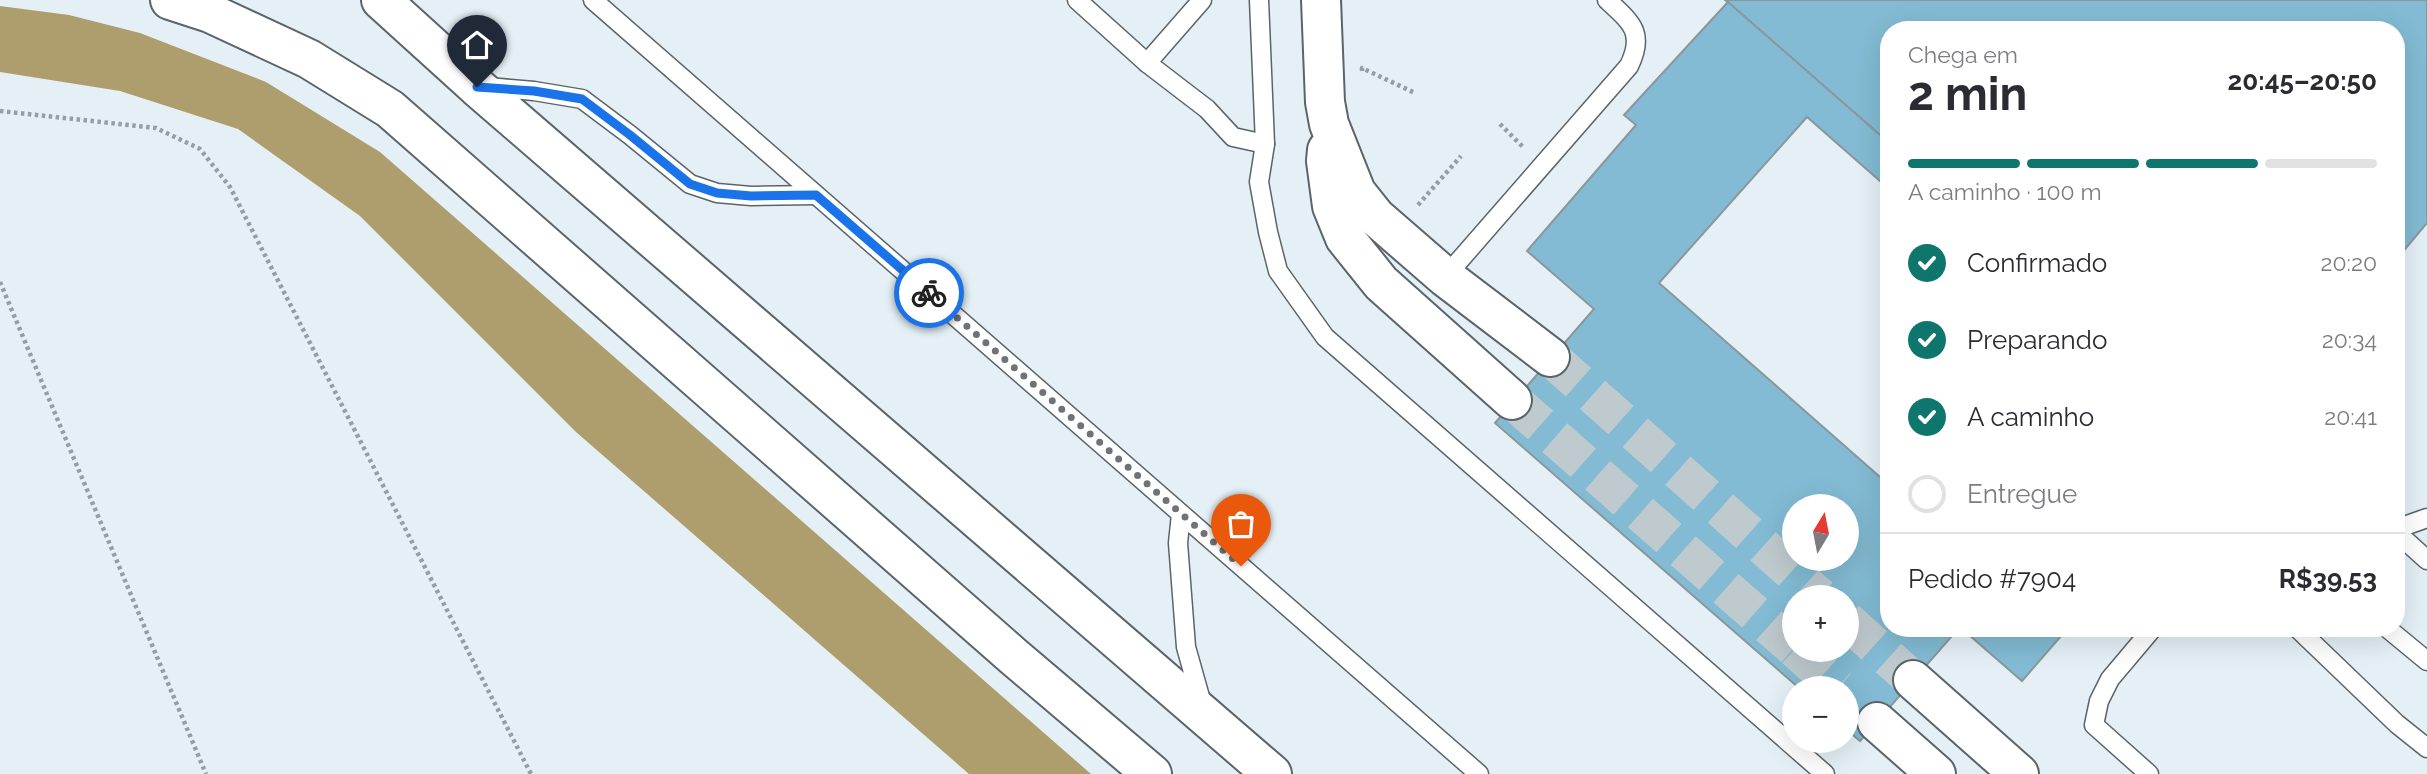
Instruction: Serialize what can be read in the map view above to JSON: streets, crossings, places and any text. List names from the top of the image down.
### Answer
{
  "north": "top",
  "page": {
    "heading": ["2 min", "Chega em", "20:45–20:50"],
    "panel": ["Pedido #7904", "R$39.53"],
    "bar": "A caminho · 100 m",
    "list": [
      ["Confirmado", "20:20"],
      ["Preparando", "20:34"],
      ["A caminho", "20:41"],
      "Entregue"
    ],
    "map_buttons": ["+", "−"]
  }
}
